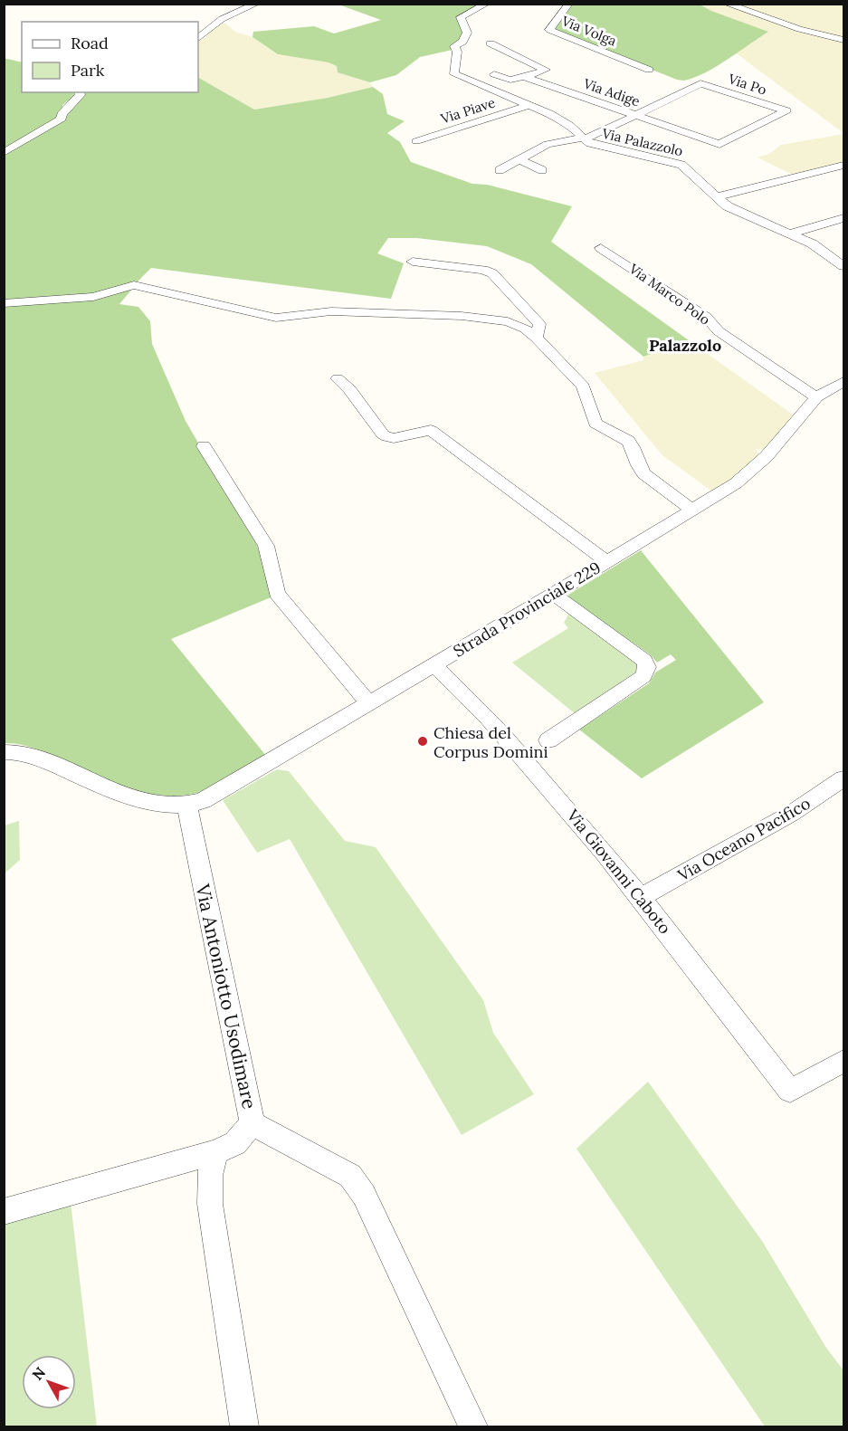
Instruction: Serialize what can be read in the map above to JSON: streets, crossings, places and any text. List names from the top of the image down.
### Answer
{
  "streets": {
    "street": [
      "Via Volga",
      "Via Po",
      "Via Adige",
      "Via Piave",
      "Via Palazzolo",
      "Via Marco Polo",
      "Strada Provinciale 229",
      "Via Oceano Pacifico",
      "Via Giovanni Caboto",
      "Via Antoniotto Usodimare"
    ]
  },
  "crossings": [
    ["Via Po", "Via Adige"],
    ["Via Piave", "Via Palazzolo"],
    ["Via Marco Polo", "Strada Provinciale 229"],
    ["Strada Provinciale 229", "Via Giovanni Caboto"],
    ["Strada Provinciale 229", "Via Antoniotto Usodimare"],
    ["Via Oceano Pacifico", "Via Giovanni Caboto"]
  ],
  "districts": ["Palazzolo"],
  "places": ["Chiesa del Corpus Domini"],
  "legend": ["Road", "Park"],
  "north": "top left"
}
